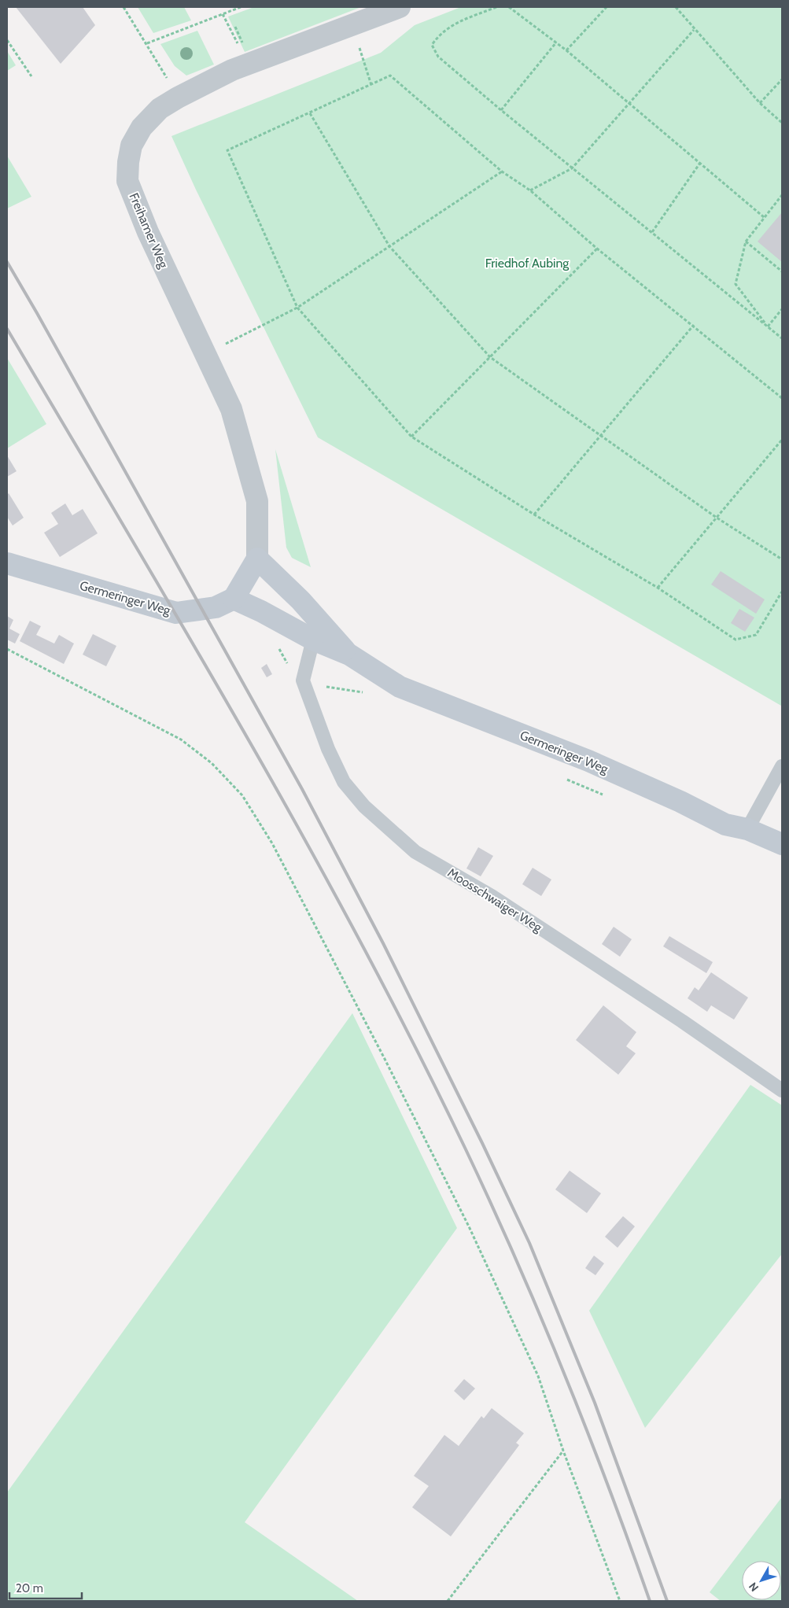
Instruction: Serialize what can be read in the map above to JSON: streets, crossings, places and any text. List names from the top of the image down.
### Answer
{
  "streets": {
    "street": ["Freihamer Weg", "Germeringer Weg"],
    "lane": ["Moosschwaiger Weg"]
  },
  "crossings": [
    ["Freihamer Weg", "Germeringer Weg"]
  ],
  "parks": ["Friedhof Aubing"],
  "scale_bar": "20 m",
  "north": "bottom left"
}
